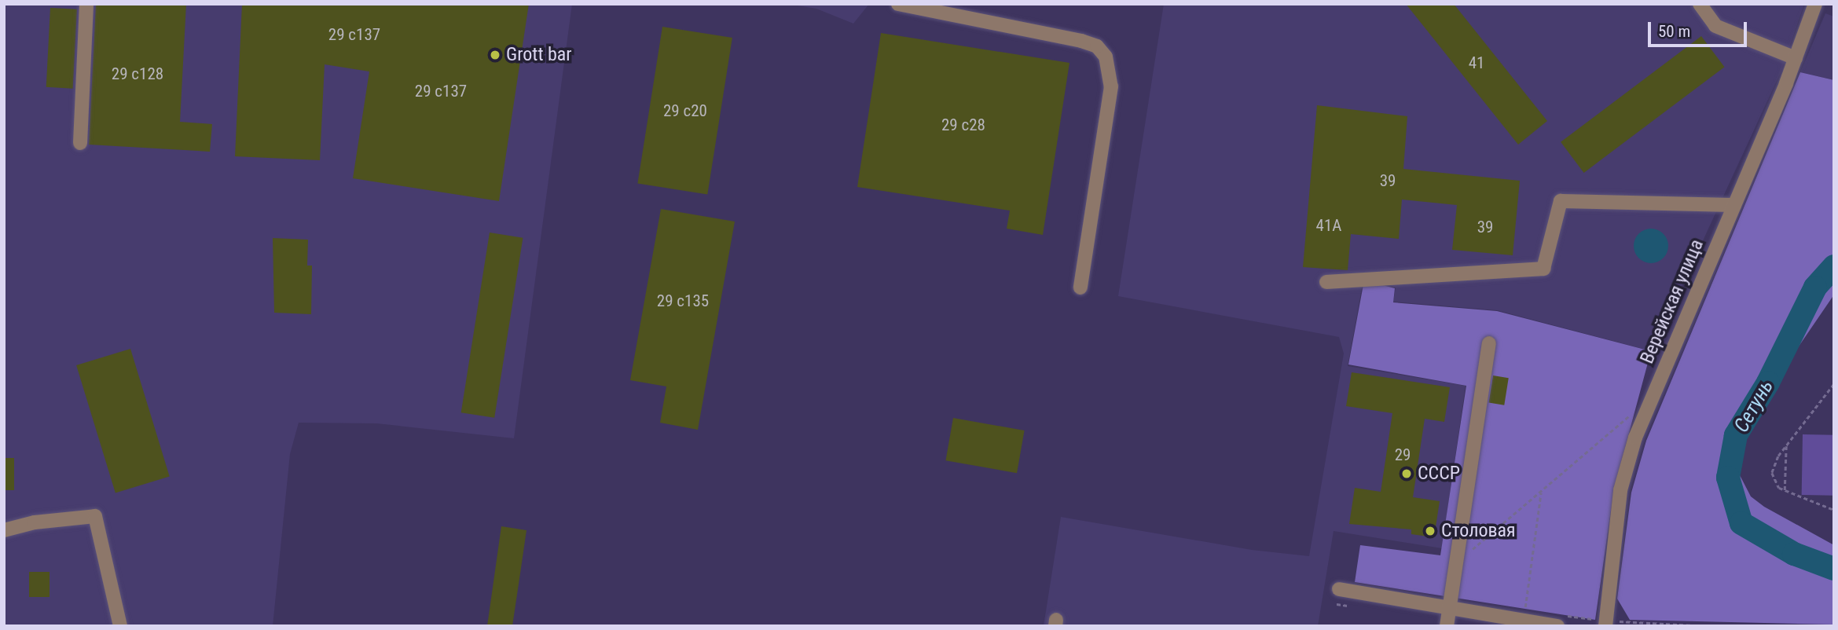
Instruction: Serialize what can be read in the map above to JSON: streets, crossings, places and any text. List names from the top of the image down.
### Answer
{
  "streets": {
    "street": ["Верейская улица"]
  },
  "water": ["Сетунь"],
  "places": ["Grott bar", "СССР", "Столовая"],
  "house_numbers": [
    "29 с137",
    "41",
    "29 с128",
    "29 с137",
    "29 с20",
    "29 с28",
    "39",
    "41А",
    "39",
    "29 с135",
    "29"
  ],
  "scale_bar": "50 m"
}
